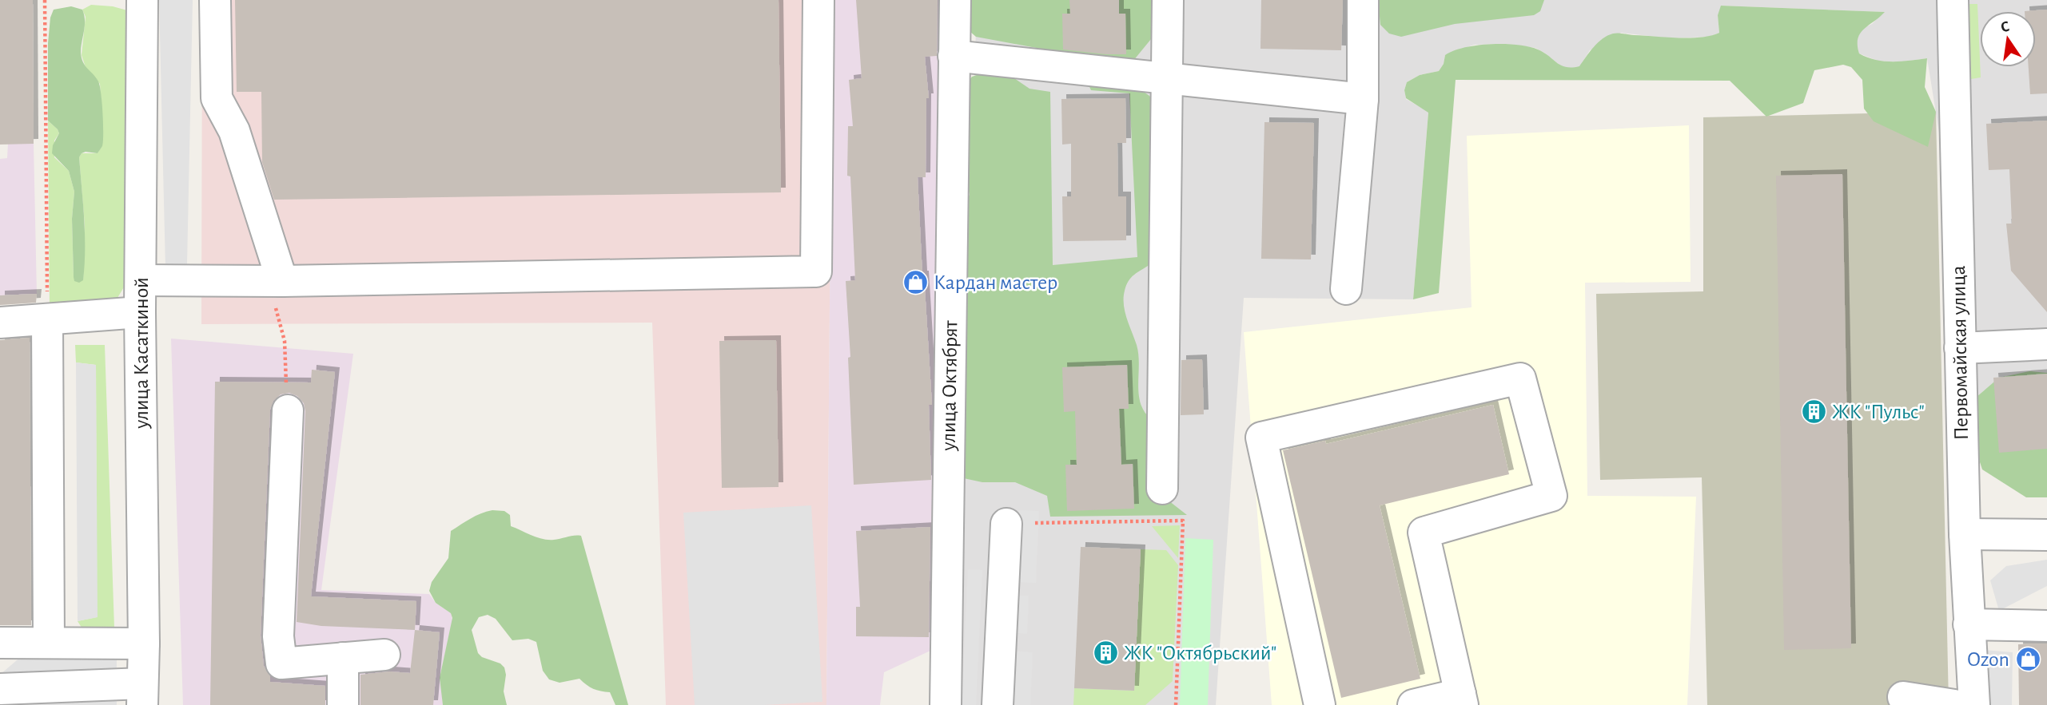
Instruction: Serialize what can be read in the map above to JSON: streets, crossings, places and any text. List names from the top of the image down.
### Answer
{
  "streets": {
    "street": ["улица Касаткиной", "Первомайская улица", "улица Октябрят"]
  },
  "places": {
    "shop": ["Кардан мастер", "Ozon"],
    "building": ["ЖК \"Пульс\"", "ЖК \"Октябрьский\""]
  },
  "north": "top"
}
